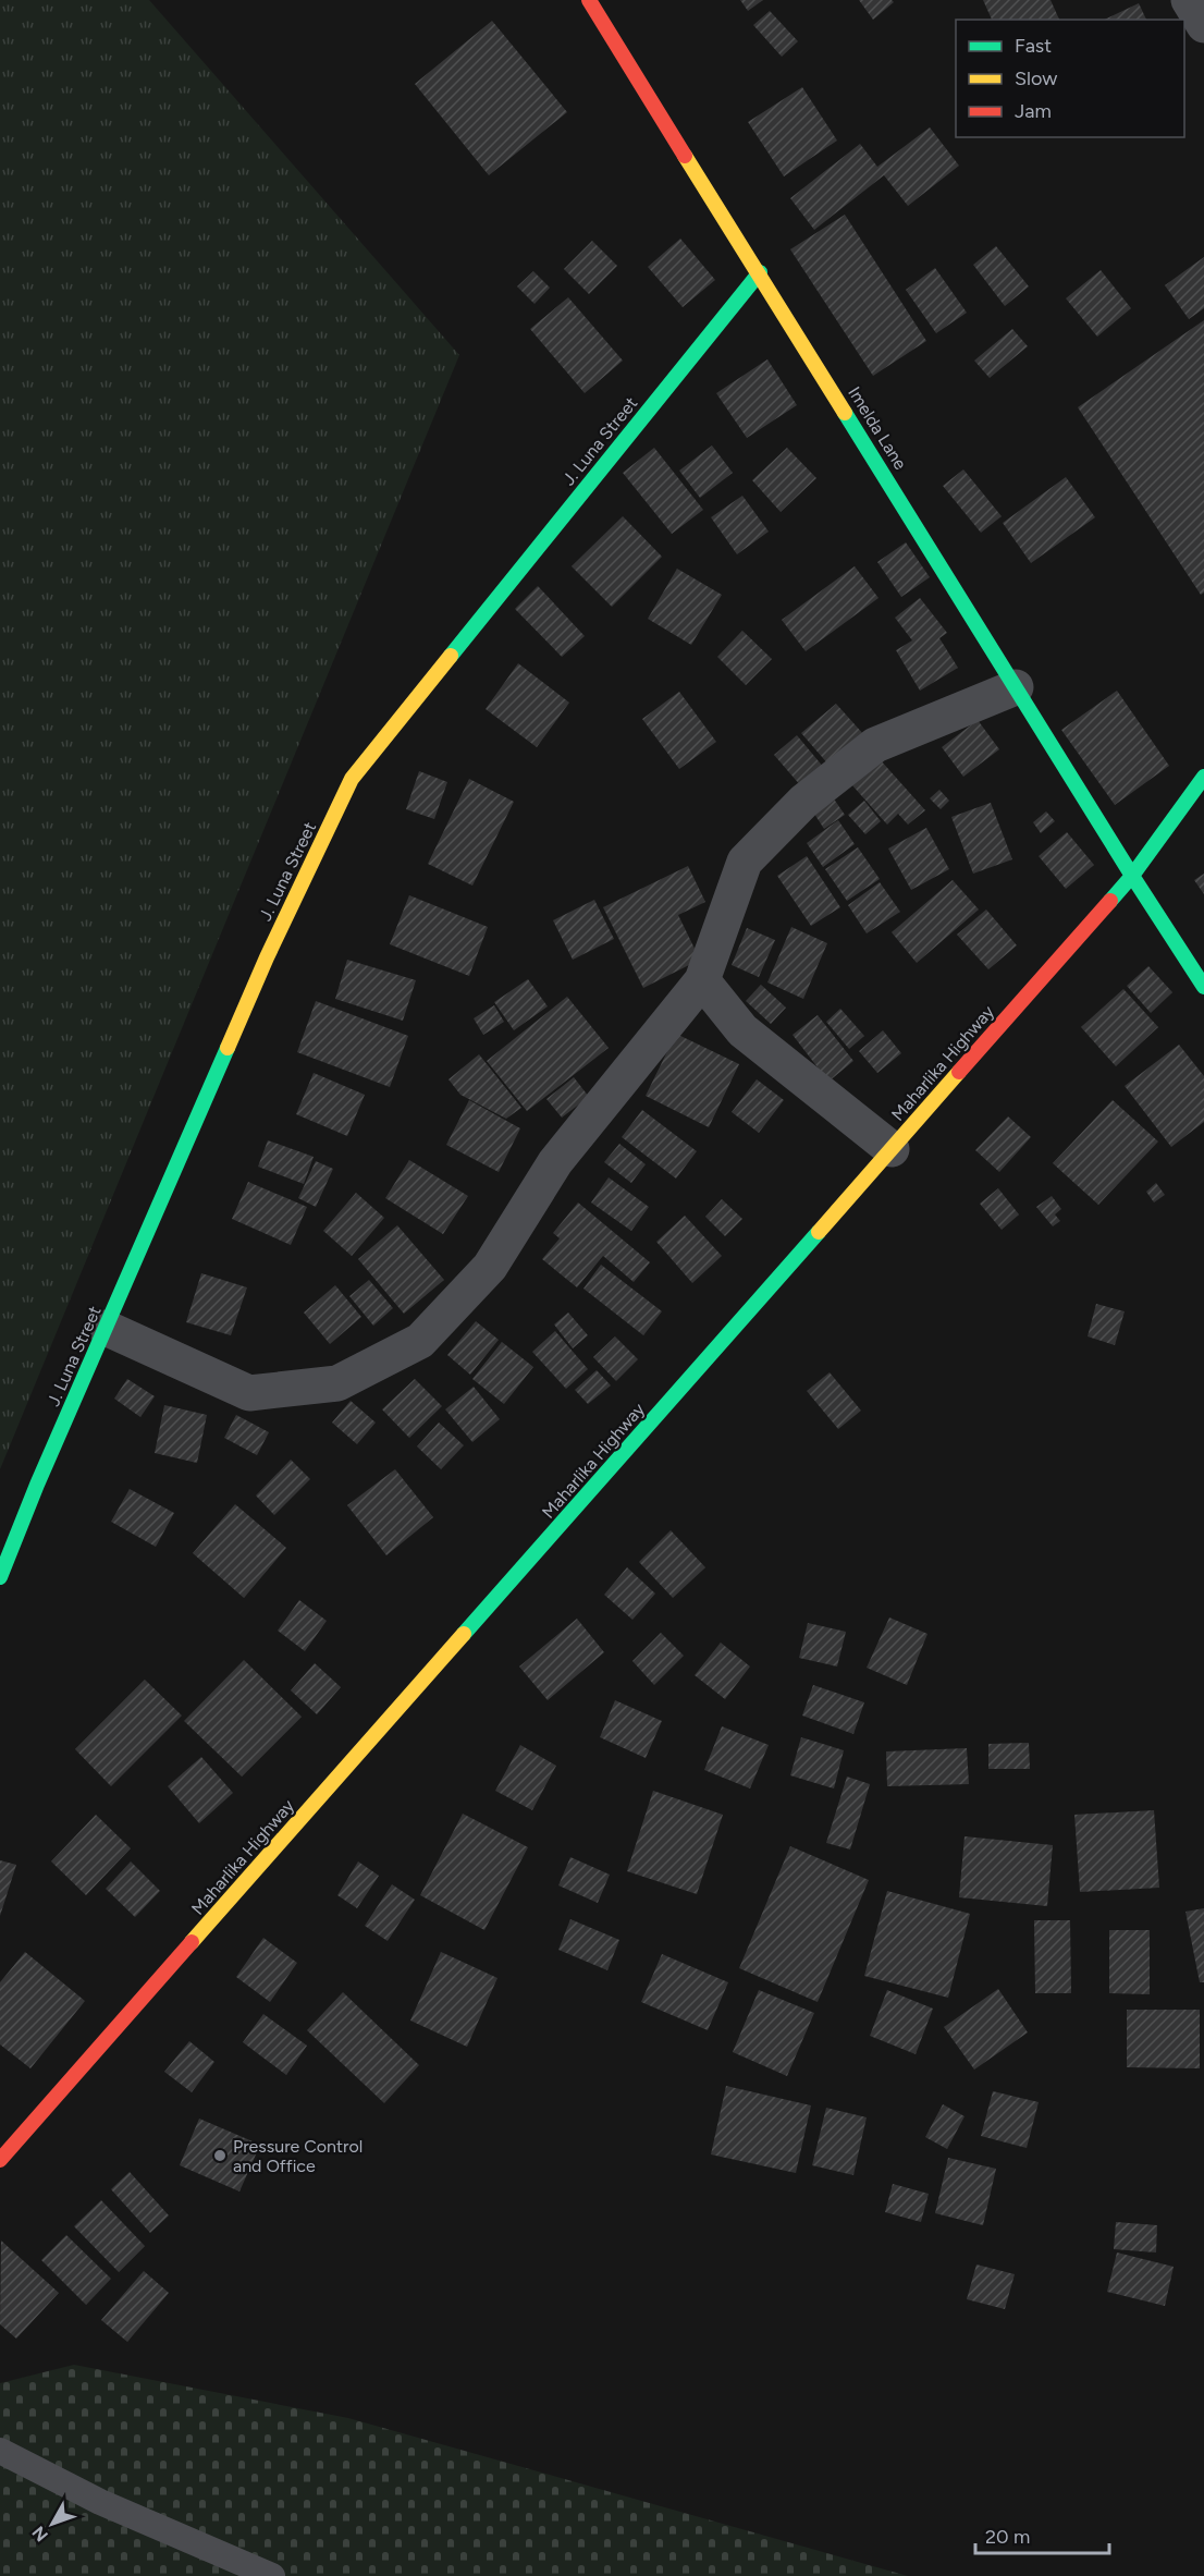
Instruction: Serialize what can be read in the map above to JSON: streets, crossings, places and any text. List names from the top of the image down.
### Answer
{
  "streets": {
    "main road": ["Imelda Lane", "J. Luna Street", "Maharlika Highway"]
  },
  "crossings": [
    ["Imelda Lane", "J. Luna Street"],
    ["Imelda Lane", "Maharlika Highway"]
  ],
  "places": ["Pressure Control and Office"],
  "legend": ["Fast", "Slow", "Jam"],
  "scale_bar": "20 m",
  "north": "bottom left"
}
